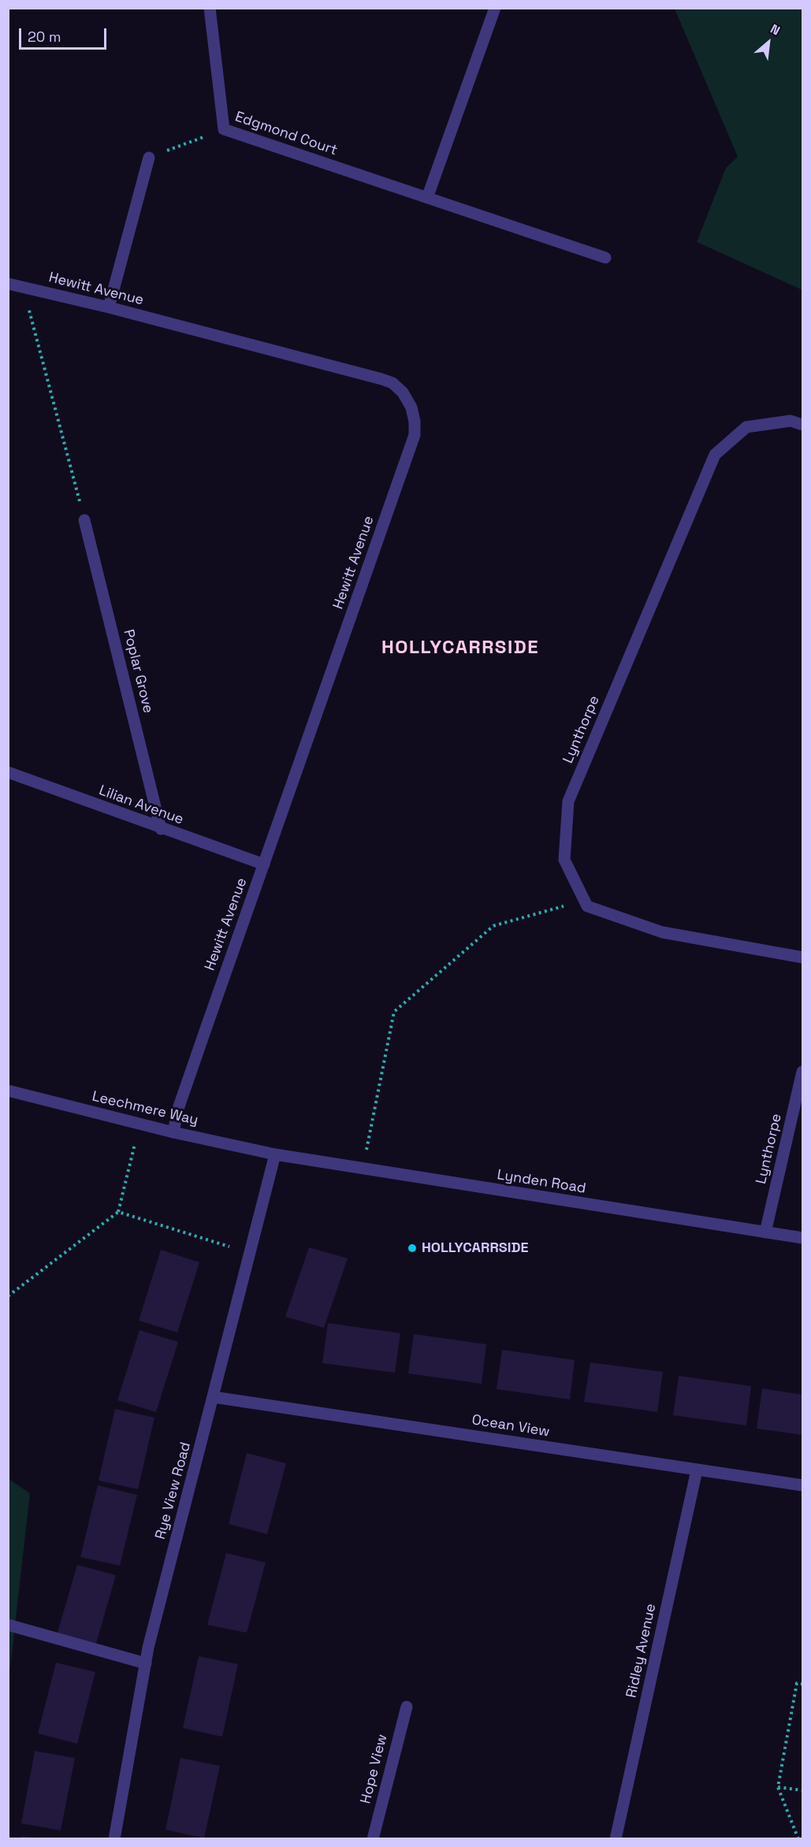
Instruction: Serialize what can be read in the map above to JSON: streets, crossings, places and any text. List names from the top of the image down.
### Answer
{
  "streets": {
    "street": [
      "Edgmond Court",
      "Hewitt Avenue",
      "Poplar Grove",
      "Lynthorpe",
      "Lilian Avenue",
      "Leechmere Way",
      "Lynden Road",
      "Ocean View",
      "Rye View Road",
      "Ridley Avenue",
      "Hope View"
    ]
  },
  "crossings": [
    ["Hewitt Avenue", "Lilian Avenue"],
    ["Hewitt Avenue", "Leechmere Way"],
    ["Poplar Grove", "Lilian Avenue"],
    ["Lynthorpe", "Lynden Road"],
    ["Leechmere Way", "Lynden Road"],
    ["Leechmere Way", "Rye View Road"],
    ["Lynden Road", "Rye View Road"],
    ["Ocean View", "Rye View Road"],
    ["Ocean View", "Ridley Avenue"]
  ],
  "districts": ["HOLLYCARRSIDE"],
  "places": ["HOLLYCARRSIDE"],
  "scale_bar": "20 m",
  "north": "top right"
}
